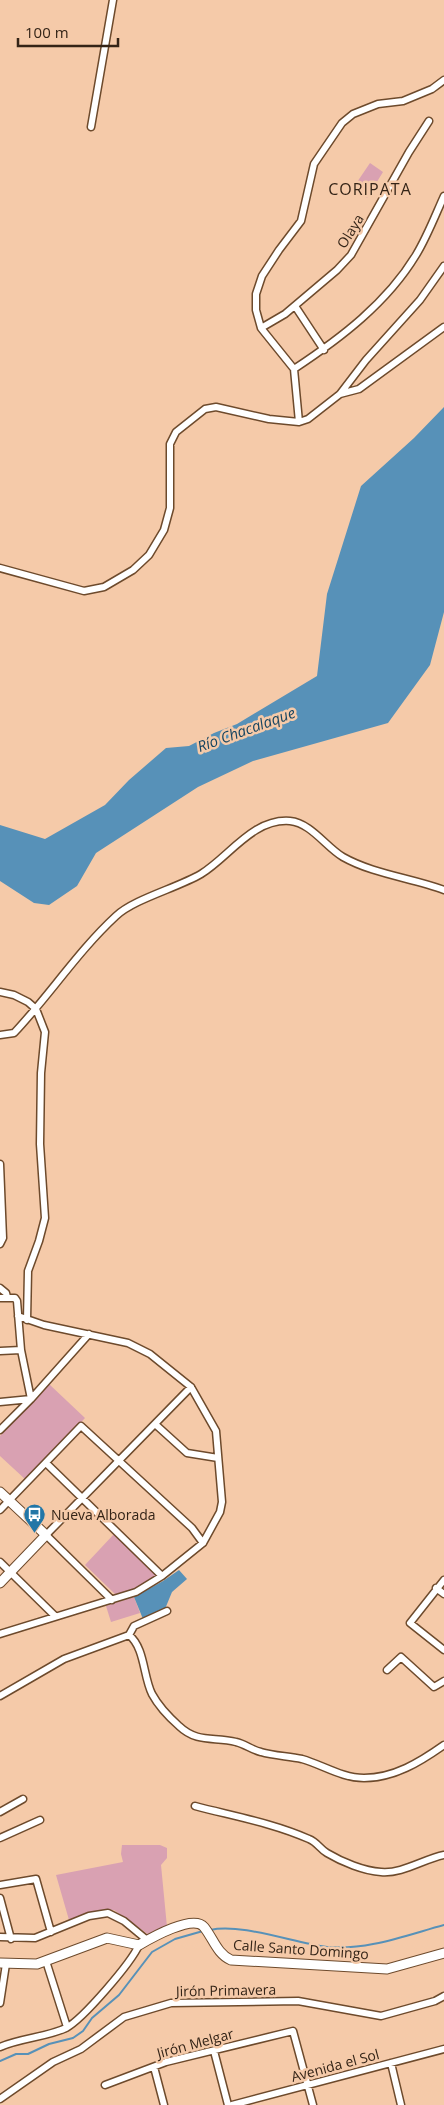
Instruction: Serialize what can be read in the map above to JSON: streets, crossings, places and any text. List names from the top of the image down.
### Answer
{
  "streets": {
    "street": [
      "Olaya",
      "Calle Santo Domingo",
      "Jirón Primavera",
      "Jirón Melgar",
      "Avenida el Sol"
    ]
  },
  "crossings": [
    ["Jirón Melgar", "Avenida el Sol"]
  ],
  "districts": ["CORIPATA"],
  "water": ["Río Chacalaque"],
  "places": {
    "bus stop": ["Nueva Alborada"]
  },
  "scale_bar": "100 m"
}
